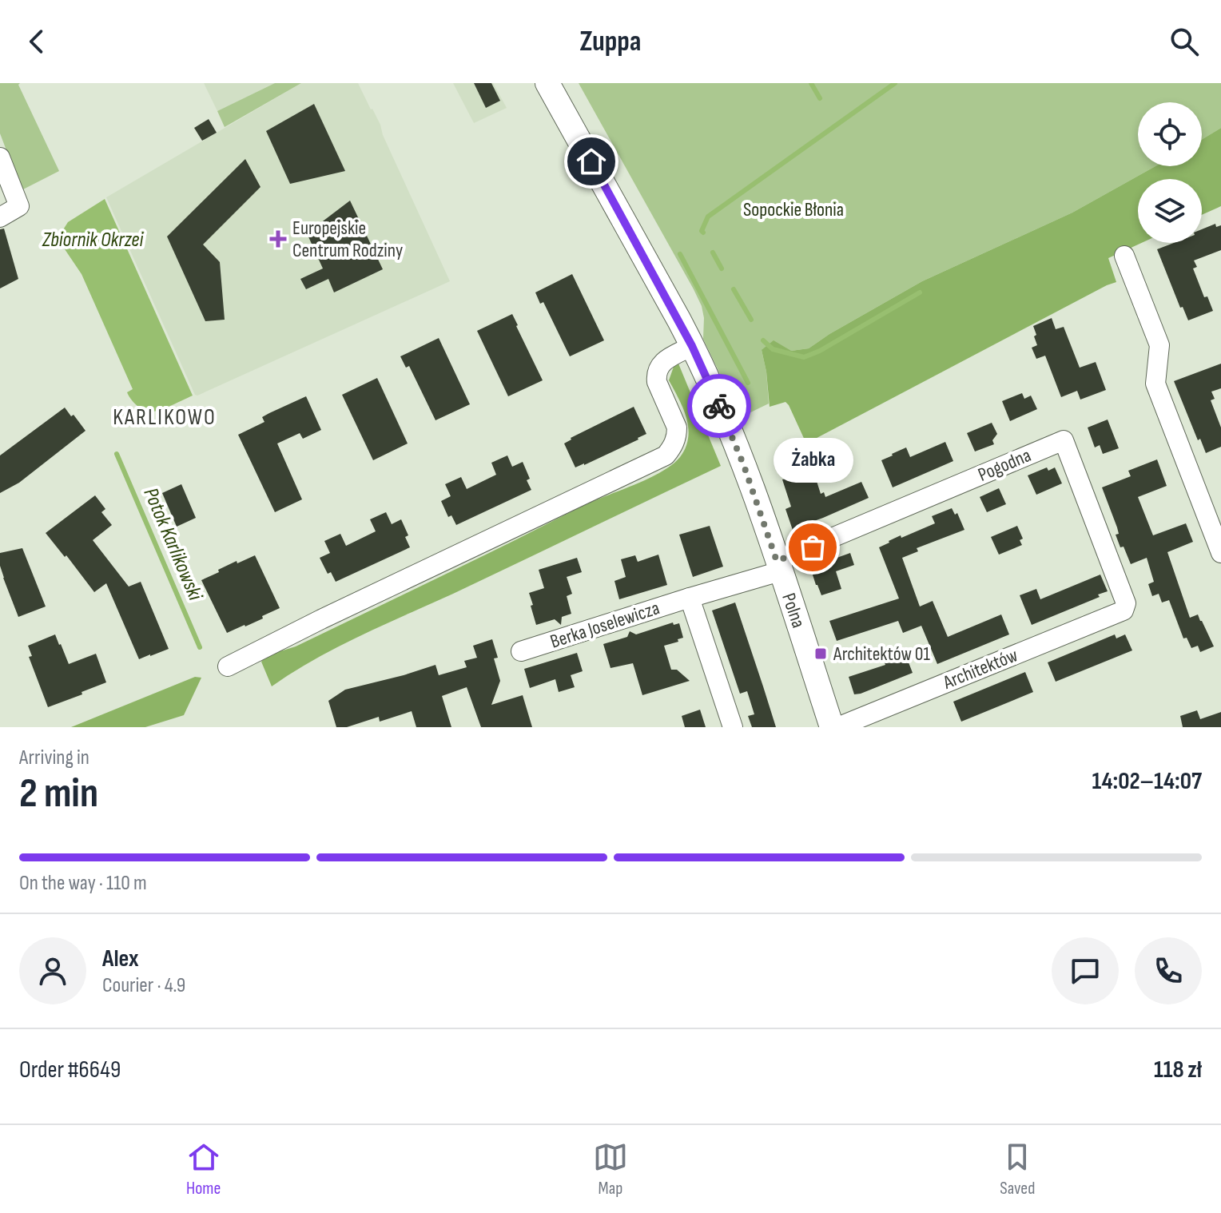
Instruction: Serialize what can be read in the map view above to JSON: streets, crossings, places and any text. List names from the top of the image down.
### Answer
{
  "streets": {
    "street": [
      "Pogodna",
      "Polna",
      "Berka Joselewicza",
      "Architektów"
    ]
  },
  "crossings": [
    ["Pogodna", "Polna"],
    ["Pogodna", "Berka Joselewicza"],
    ["Pogodna", "Architektów"],
    ["Polna", "Berka Joselewicza"]
  ],
  "districts": ["KARLIKOWO"],
  "water": ["Zbiornik Okrzei", "Potok Karlikowski"],
  "parks": ["Sopockie Błonia"],
  "places": {
    "health": ["Europejskie Centrum Rodziny"],
    "other": ["Żabka"],
    "transit": ["Architektów 01"]
  },
  "page": {
    "header": "Zuppa",
    "bubble": "Żabka",
    "heading": ["2 min", "Arriving in", "14:02–14:07"],
    "panel": [
      "Alex",
      "Courier · 4.9",
      "Order #6649",
      "118 zł"
    ],
    "bar": "On the way · 110 m",
    "tabs": ["Home", "Map", "Saved"]
  }
}
